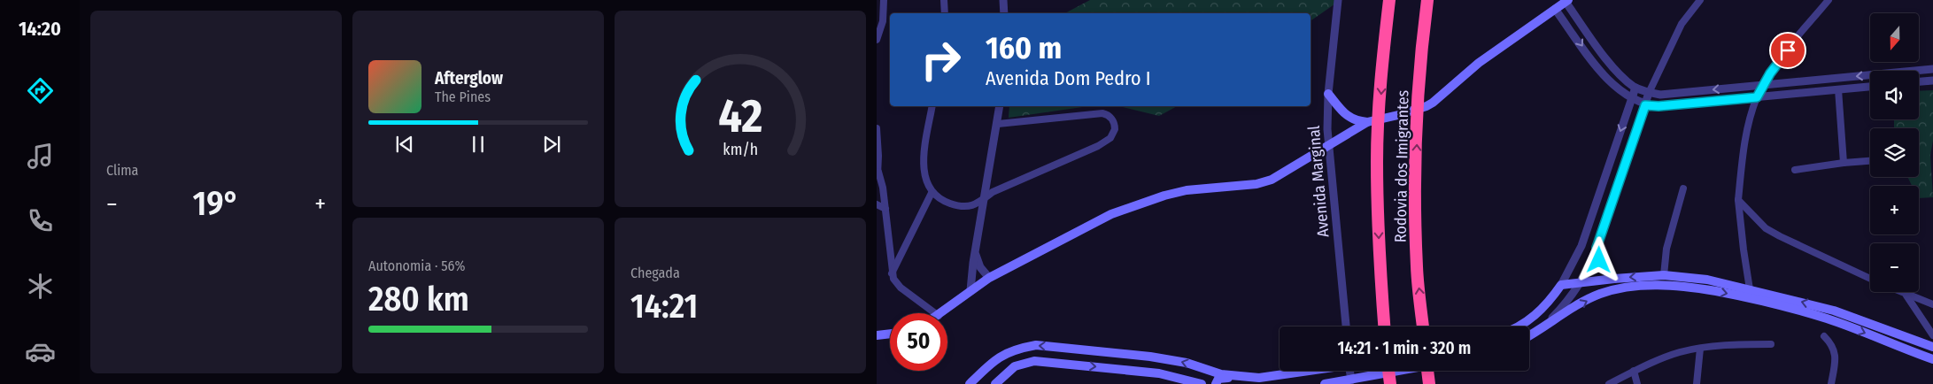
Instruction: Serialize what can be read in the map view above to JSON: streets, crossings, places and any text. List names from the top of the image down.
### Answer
{
  "streets": {
    "highway": ["Rodovia dos Imigrantes"],
    "street": ["Avenida Marginal"]
  },
  "north": "bottom",
  "page": {
    "tabs": "14:20",
    "tile": [
      "Clima",
      ["Autonomia · 56%", "280 km"],
      ["Chegada", "14:21"]
    ],
    "map_buttons": ["+", "−"],
    "turn": ["160 m", "Avenida Dom Pedro I"],
    "song": ["Afterglow", "The Pines"],
    "heat": ["−", "19°", "+"],
    "limit": "50",
    "trip": "14:21 · 1 min · 320 m",
    "gauge": ["42", "km/h"]
  }
}
